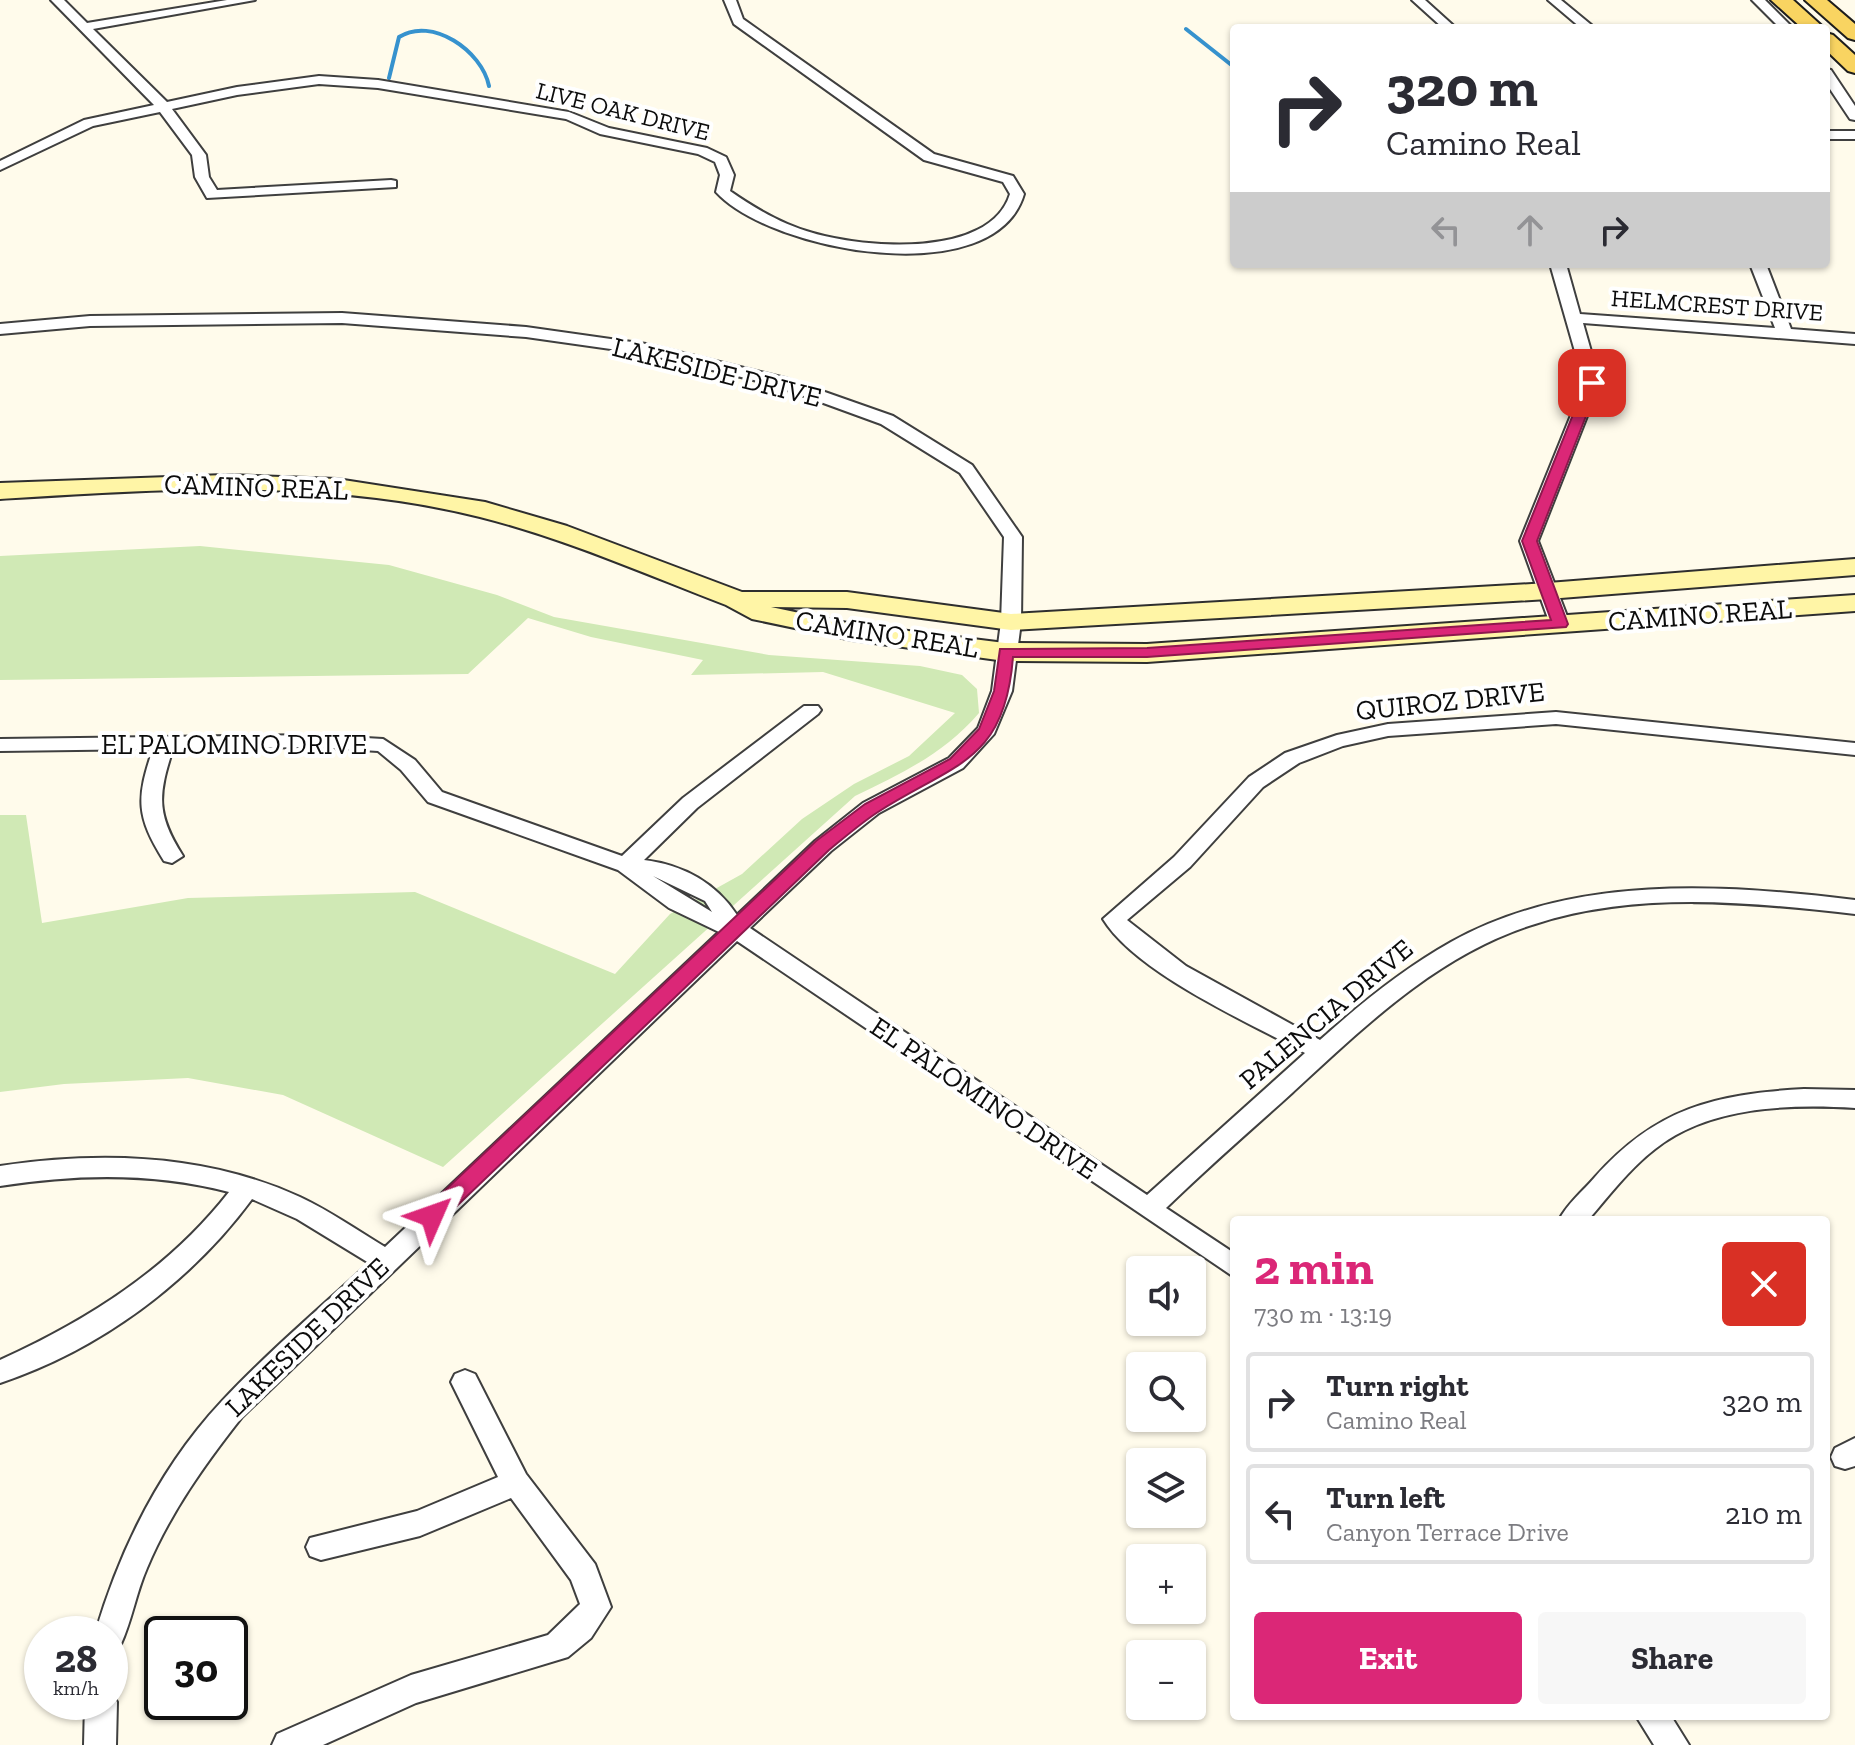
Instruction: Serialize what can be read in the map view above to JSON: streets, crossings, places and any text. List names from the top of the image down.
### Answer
{
  "streets": {
    "main road": ["CAMINO REAL"],
    "street": [
      "LIVE OAK DRIVE",
      "HELMCREST DRIVE",
      "LAKESIDE DRIVE",
      "QUIROZ DRIVE",
      "EL PALOMINO DRIVE",
      "PALENCIA DRIVE"
    ]
  },
  "crossings": [
    ["LAKESIDE DRIVE", "CAMINO REAL"],
    ["LAKESIDE DRIVE", "EL PALOMINO DRIVE"],
    ["QUIROZ DRIVE", "PALENCIA DRIVE"],
    ["EL PALOMINO DRIVE", "PALENCIA DRIVE"]
  ],
  "page": {
    "turn": ["320 m", "Camino Real"],
    "heading": ["2 min", "730 m · 13:19"],
    "map_buttons": ["+", "−"],
    "list": [
      {
        "name": "Turn right",
        "note": "Camino Real",
        "value": "320 m"
      },
      {
        "name": "Turn left",
        "note": "Canyon Terrace Drive",
        "value": "210 m"
      }
    ],
    "buttons": ["Exit", "Share"],
    "speed": "28 km/h",
    "limit": "30"
  }
}
